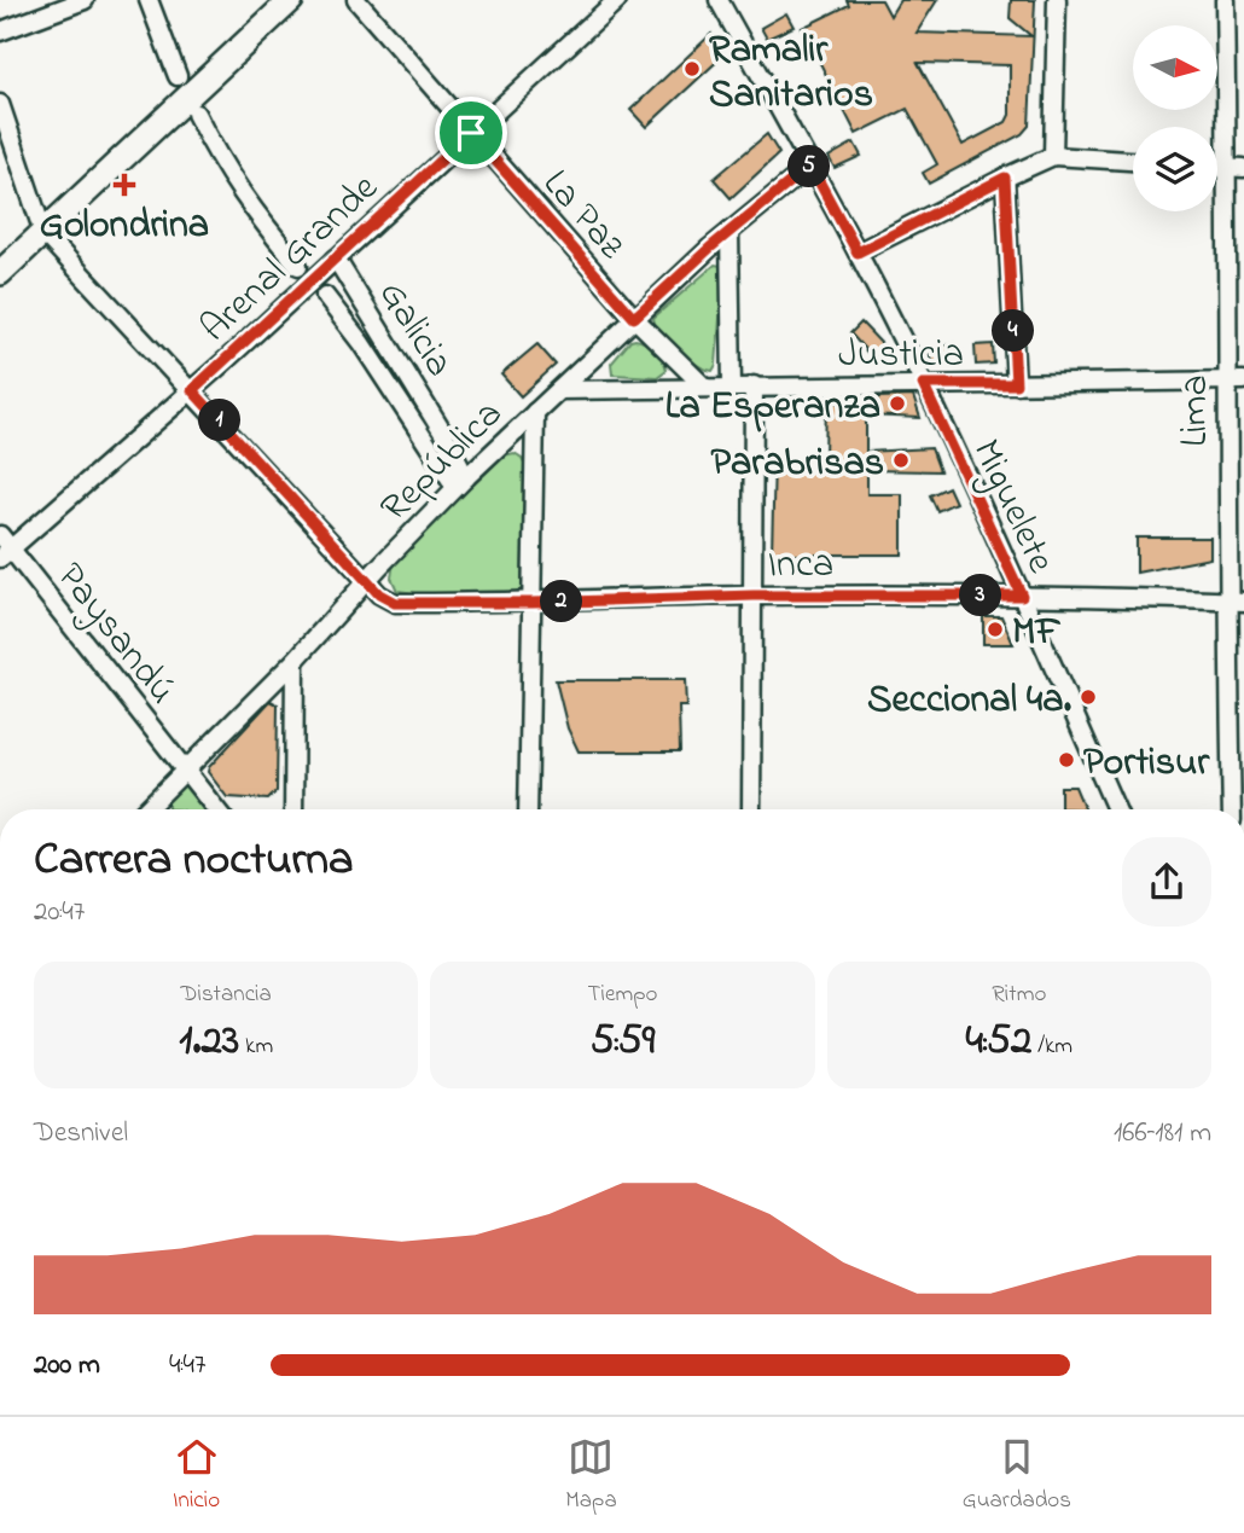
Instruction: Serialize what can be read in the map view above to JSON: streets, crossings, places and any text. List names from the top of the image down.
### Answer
{
  "streets": {
    "street": [
      "La Paz",
      "Arenal Grande",
      "Galicia",
      "Justicia",
      "Lima",
      "República",
      "Miguelete",
      "Inca",
      "Paysandú"
    ]
  },
  "crossings": [
    ["La Paz", "Arenal Grande"],
    ["La Paz", "Justicia"],
    ["La Paz", "República"],
    ["Arenal Grande", "Galicia"],
    ["Arenal Grande", "Inca"],
    ["Arenal Grande", "Paysandú"],
    ["Galicia", "República"],
    ["Justicia", "Lima"],
    ["Justicia", "República"],
    ["Justicia", "Miguelete"],
    ["Lima", "Inca"],
    ["República", "Miguelete"],
    ["República", "Inca"],
    ["República", "Paysandú"],
    ["Miguelete", "Inca"]
  ],
  "places": {
    "other": [
      "Ramalir Sanitarios",
      "La Esperanza",
      "Parabrisas",
      "MF",
      "Seccional 4a.",
      "Portisur"
    ],
    "health": ["Golondrina"]
  },
  "north": "right",
  "page": {
    "pins": [
      "5",
      "4",
      "1",
      "3",
      "2"
    ],
    "heading": ["Carrera nocturna", "20:47"],
    "stats": [
      ["Distancia", "1.23 km"],
      ["Tiempo", "5:59"],
      ["Ritmo", "4:52 /km"]
    ],
    "chart": ["Desnivel", "166–181 m"],
    "list": [
      {
        "name": "200 m",
        "note": "4:47"
      }
    ],
    "tabs": ["Inicio", "Mapa", "Guardados"]
  }
}
